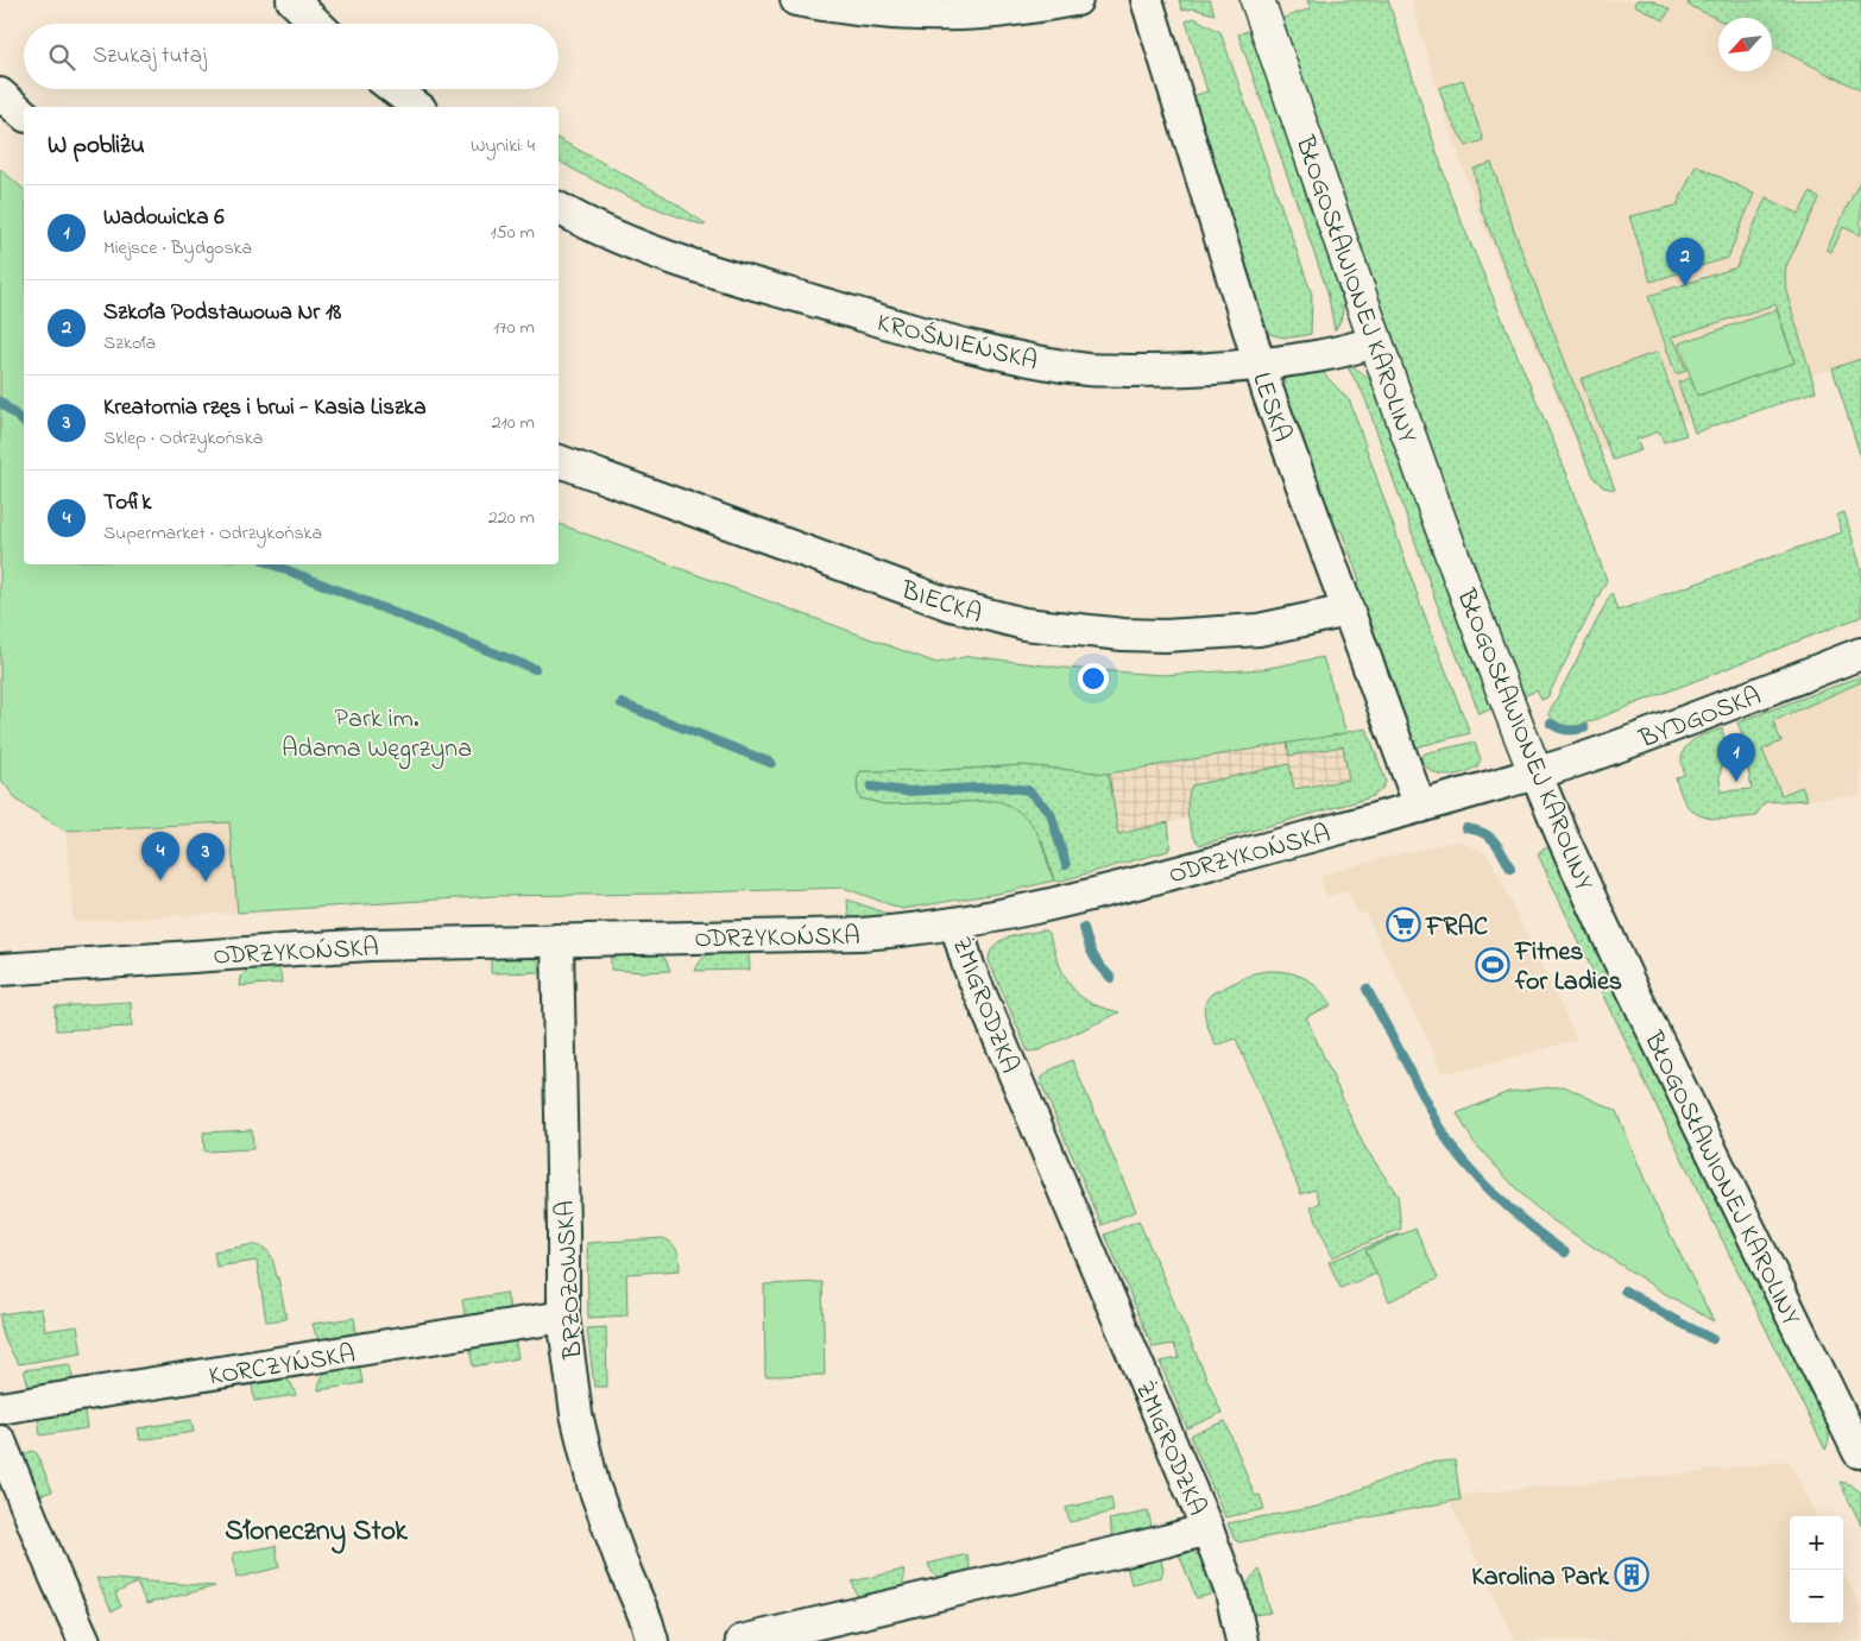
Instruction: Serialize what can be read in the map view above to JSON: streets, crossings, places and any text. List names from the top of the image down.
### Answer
{
  "streets": {
    "street": [
      "BŁOGOSŁAWIONEJ KAROLINY",
      "KROŚNIEŃSKA",
      "LESKA",
      "BIECKA",
      "BYDGOSKA",
      "ODRZYKOŃSKA",
      "ŻMIGRODZKA",
      "BRZOZOWSKA",
      "KORCZYŃSKA"
    ]
  },
  "crossings": [
    ["BŁOGOSŁAWIONEJ KAROLINY", "KROŚNIEŃSKA"],
    ["BŁOGOSŁAWIONEJ KAROLINY", "BYDGOSKA"],
    ["BŁOGOSŁAWIONEJ KAROLINY", "ODRZYKOŃSKA"],
    ["KROŚNIEŃSKA", "LESKA"],
    ["LESKA", "BIECKA"],
    ["LESKA", "ODRZYKOŃSKA"],
    ["BYDGOSKA", "ODRZYKOŃSKA"],
    ["ODRZYKOŃSKA", "ŻMIGRODZKA"],
    ["ODRZYKOŃSKA", "BRZOZOWSKA"],
    ["BRZOZOWSKA", "KORCZYŃSKA"]
  ],
  "districts": ["Słoneczny Stok"],
  "parks": ["Park im. Adama Węgrzyna"],
  "places": {
    "supermarket": ["FRAC"],
    "sports": ["Fitnes for Ladies"],
    "building": ["Karolina Park"]
  },
  "north": "bottom left",
  "page": {
    "search": "Szukaj tutaj",
    "heading": ["W pobliżu", "Wyniki: 4"],
    "list": [
      {
        "mark": "1",
        "name": "Wadowicka 6",
        "note": "Miejsce · Bydgoska",
        "value": "150 m"
      },
      {
        "mark": "2",
        "name": "Szkoła Podstawowa Nr 18",
        "note": "Szkoła",
        "value": "170 m"
      },
      {
        "mark": "3",
        "name": "Kreatornia rzęs i brwi - Kasia Liszka",
        "note": "Sklep · Odrzykońska",
        "value": "210 m"
      },
      {
        "mark": "4",
        "name": "Tofik",
        "note": "Supermarket · Odrzykońska",
        "value": "220 m"
      }
    ],
    "pins": [
      "2",
      "1",
      "4",
      "3"
    ],
    "map_buttons": ["+", "−"]
  }
}
